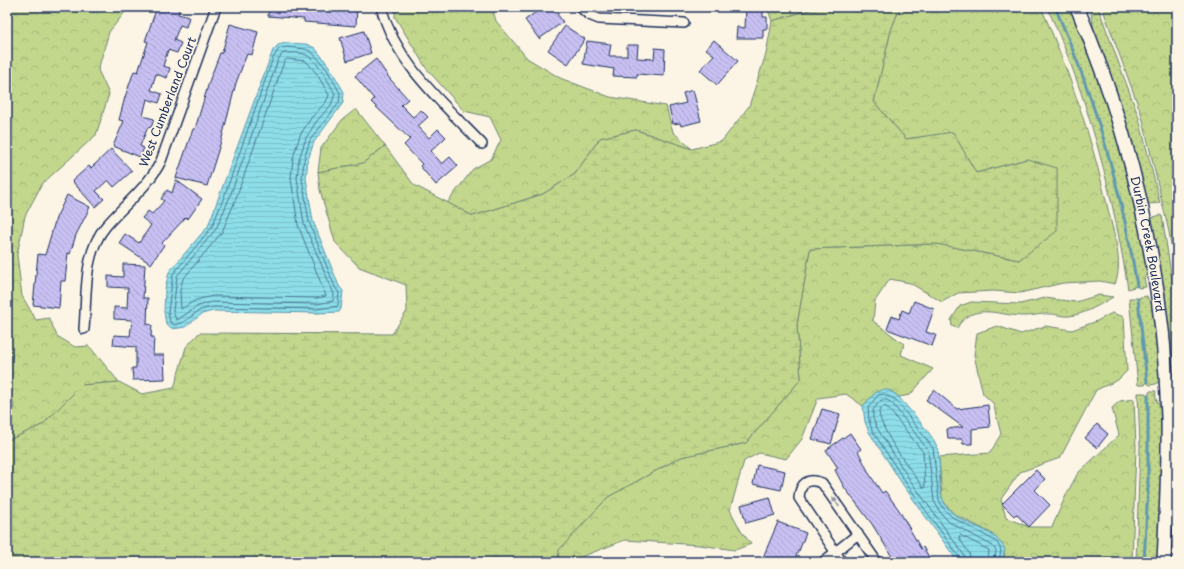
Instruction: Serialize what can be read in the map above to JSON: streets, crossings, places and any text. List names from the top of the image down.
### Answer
{
  "streets": {
    "street": ["West Cumberland Court", "Durbin Creek Boulevard"]
  }
}
